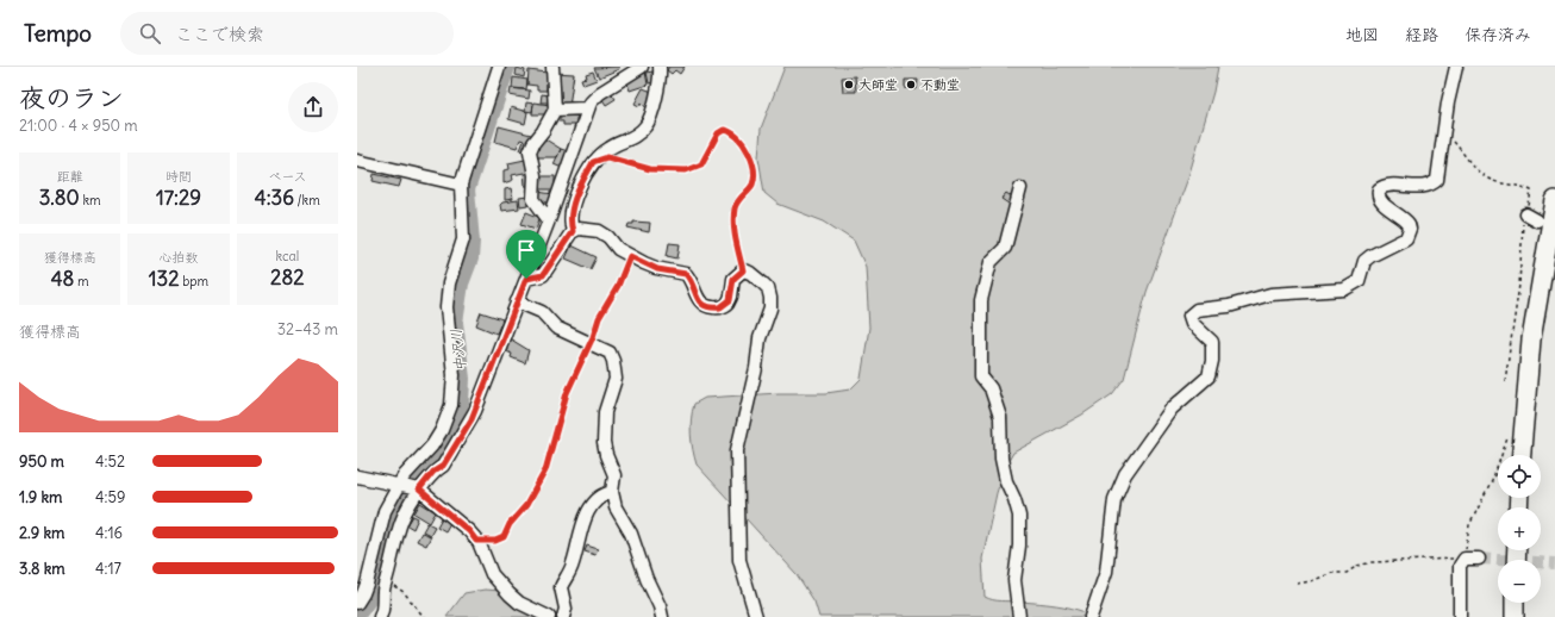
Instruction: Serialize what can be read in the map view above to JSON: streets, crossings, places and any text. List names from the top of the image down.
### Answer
{
  "water": ["中沢川"],
  "places": ["大師堂", "不動堂"],
  "page": {
    "header": "Tempo",
    "search": "ここで検索",
    "nav": ["地図", "経路", "保存済み"],
    "heading": ["夜のラン", "21:00 · 4 × 950 m"],
    "stats": [
      ["距離", "3.80 km"],
      ["時間", "17:29"],
      ["ペース", "4:36 /km"],
      ["獲得標高", "48 m"],
      ["心拍数", "132 bpm"],
      ["kcal", "282"]
    ],
    "chart": ["獲得標高", "32–43 m"],
    "list": [
      {
        "name": "950 m",
        "note": "4:52"
      },
      {
        "name": "1.9 km",
        "note": "4:59"
      },
      {
        "name": "2.9 km",
        "note": "4:16"
      },
      {
        "name": "3.8 km",
        "note": "4:17"
      }
    ],
    "map_buttons": ["+", "−"]
  }
}
